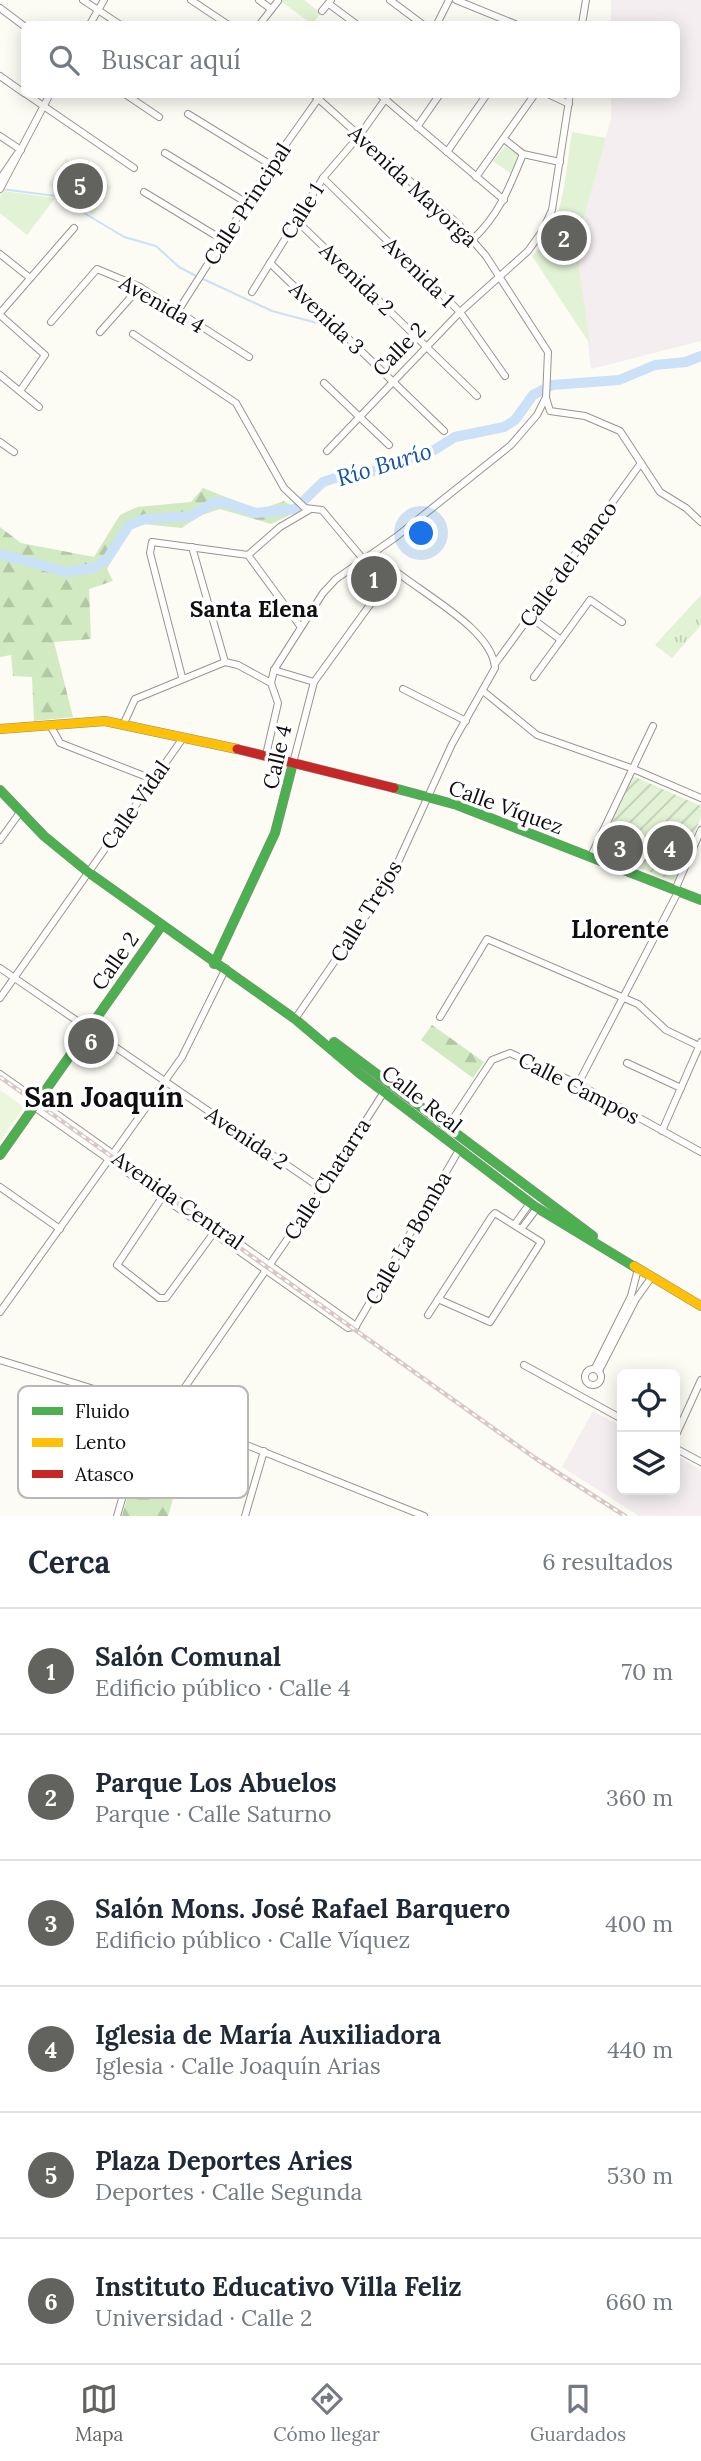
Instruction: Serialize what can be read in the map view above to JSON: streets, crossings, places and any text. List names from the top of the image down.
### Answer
{
  "streets": {
    "main road": [
      "Calle 2",
      "Calle 4",
      "Calle Víquez",
      "Calle Real"
    ],
    "street": [
      "Avenida Mayorga",
      "Calle Principal",
      "Calle 1",
      "Avenida 1",
      "Avenida 2",
      "Avenida 4",
      "Avenida 3",
      "Calle del Banco",
      "Calle Vidal",
      "Calle Trejos",
      "Calle Campos",
      "Calle Chatarra",
      "Avenida Central",
      "Calle La Bomba"
    ]
  },
  "crossings": [
    ["Avenida Mayorga", "Calle 1"],
    ["Avenida Mayorga", "Calle 2"],
    ["Calle Principal", "Avenida 4"],
    ["Calle 1", "Avenida 1"],
    ["Calle 1", "Avenida 2"],
    ["Calle 1", "Avenida 3"],
    ["Avenida 1", "Calle 2"],
    ["Avenida 2", "Calle 2"],
    ["Avenida 2", "Calle Vidal"],
    ["Avenida 2", "Calle Chatarra"],
    ["Avenida 3", "Calle 2"],
    ["Calle 2", "Calle Real"],
    ["Calle 2", "Avenida Central"],
    ["Calle del Banco", "Calle Trejos"],
    ["Calle 4", "Calle Víquez"],
    ["Calle 4", "Calle Real"],
    ["Calle Vidal", "Calle Víquez"],
    ["Calle Vidal", "Calle Real"],
    ["Calle Víquez", "Calle Trejos"],
    ["Calle Trejos", "Calle Real"],
    ["Calle Campos", "Calle Real"],
    ["Calle Real", "Calle Chatarra"],
    ["Calle Real", "Calle La Bomba"],
    ["Calle Chatarra", "Avenida Central"],
    ["Avenida Central", "Calle La Bomba"]
  ],
  "districts": ["Santa Elena", "Llorente", "San Joaquín"],
  "water": ["Río Burío"],
  "legend": ["Fluido", "Lento", "Atasco"],
  "page": {
    "search": "Buscar aquí",
    "pins": [
      "5",
      "2",
      "1",
      "3",
      "4",
      "6"
    ],
    "heading": ["Cerca", "6 resultados"],
    "list": [
      {
        "mark": "1",
        "name": "Salón Comunal",
        "note": "Edificio público · Calle 4",
        "value": "70 m"
      },
      {
        "mark": "2",
        "name": "Parque Los Abuelos",
        "note": "Parque · Calle Saturno",
        "value": "360 m"
      },
      {
        "mark": "3",
        "name": "Salón Mons. José Rafael Barquero",
        "note": "Edificio público · Calle Víquez",
        "value": "400 m"
      },
      {
        "mark": "4",
        "name": "Iglesia de María Auxiliadora",
        "note": "Iglesia · Calle Joaquín Arias",
        "value": "440 m"
      },
      {
        "mark": "5",
        "name": "Plaza Deportes Aries",
        "note": "Deportes · Calle Segunda",
        "value": "530 m"
      },
      {
        "mark": "6",
        "name": "Instituto Educativo Villa Feliz",
        "note": "Universidad · Calle 2",
        "value": "660 m"
      }
    ],
    "nav": ["Mapa", "Cómo llegar", "Guardados"]
  }
}
